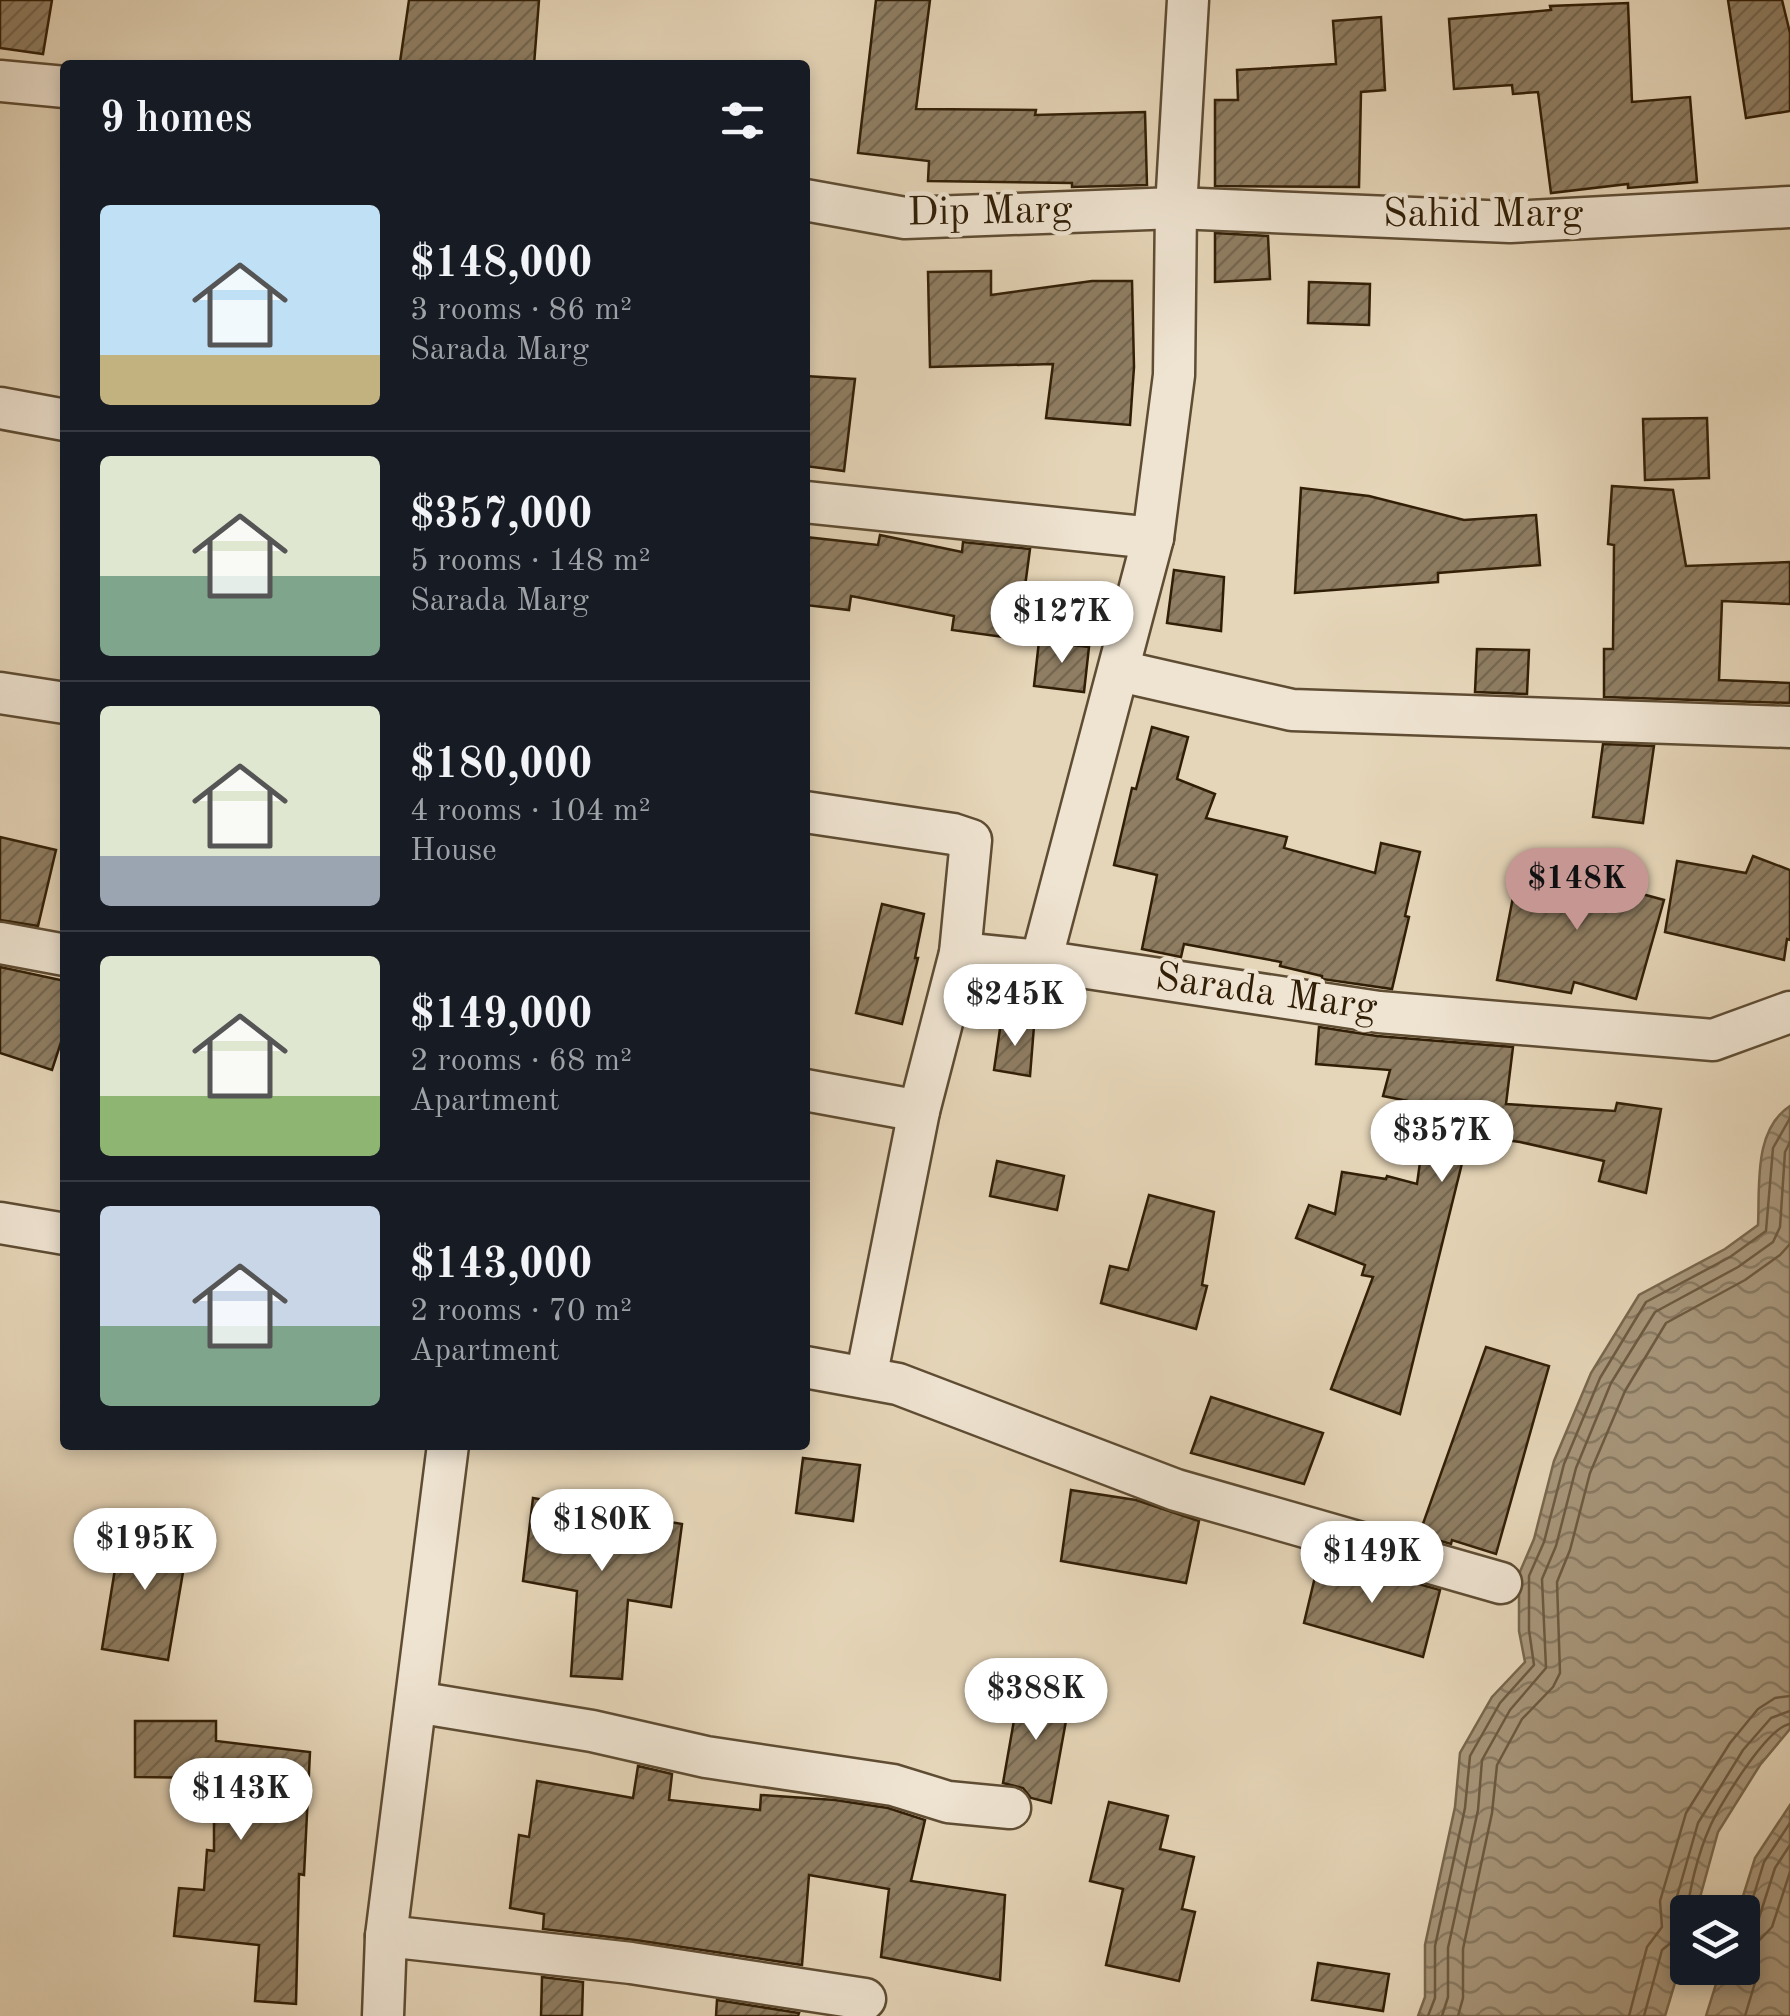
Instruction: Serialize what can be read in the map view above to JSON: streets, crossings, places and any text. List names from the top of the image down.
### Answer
{
  "streets": {
    "street": ["Dip Marg", "Sahid Marg", "Sarada Marg"]
  },
  "crossings": [
    ["Dip Marg", "Sahid Marg"]
  ],
  "page": {
    "heading": "9 homes",
    "list": [
      {
        "name": "$148,000",
        "note": "3 rooms · 86 m² · Sarada Marg"
      },
      {
        "name": "$357,000",
        "note": "5 rooms · 148 m² · Sarada Marg"
      },
      {
        "name": "$180,000",
        "note": "4 rooms · 104 m² · House"
      },
      {
        "name": "$149,000",
        "note": "2 rooms · 68 m² · Apartment"
      },
      {
        "name": "$143,000",
        "note": "2 rooms · 70 m² · Apartment"
      }
    ],
    "price": [
      "$127K",
      "$148K",
      "$245K",
      "$357K",
      "$180K",
      "$195K",
      "$149K",
      "$388K",
      "$143K"
    ]
  }
}
